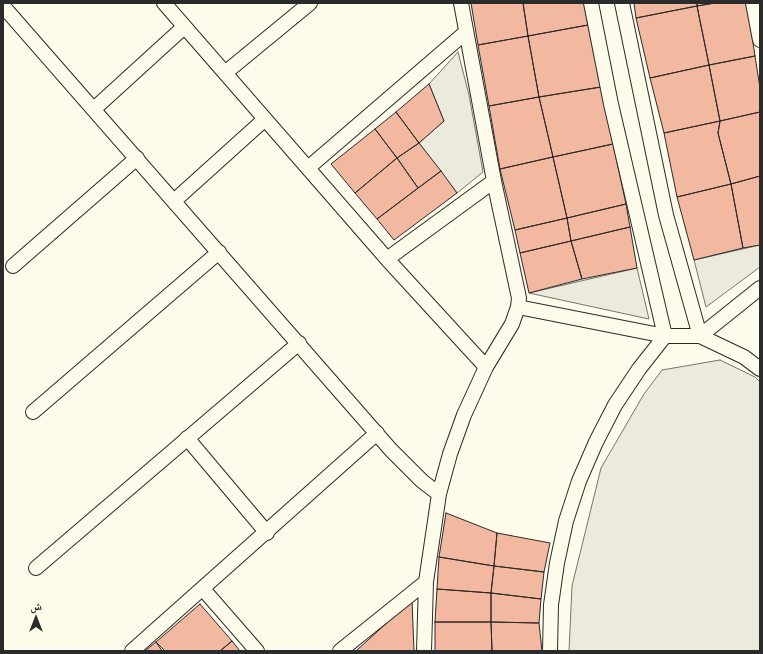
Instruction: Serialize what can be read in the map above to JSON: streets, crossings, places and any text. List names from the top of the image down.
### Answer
{
  "north": "top"
}
